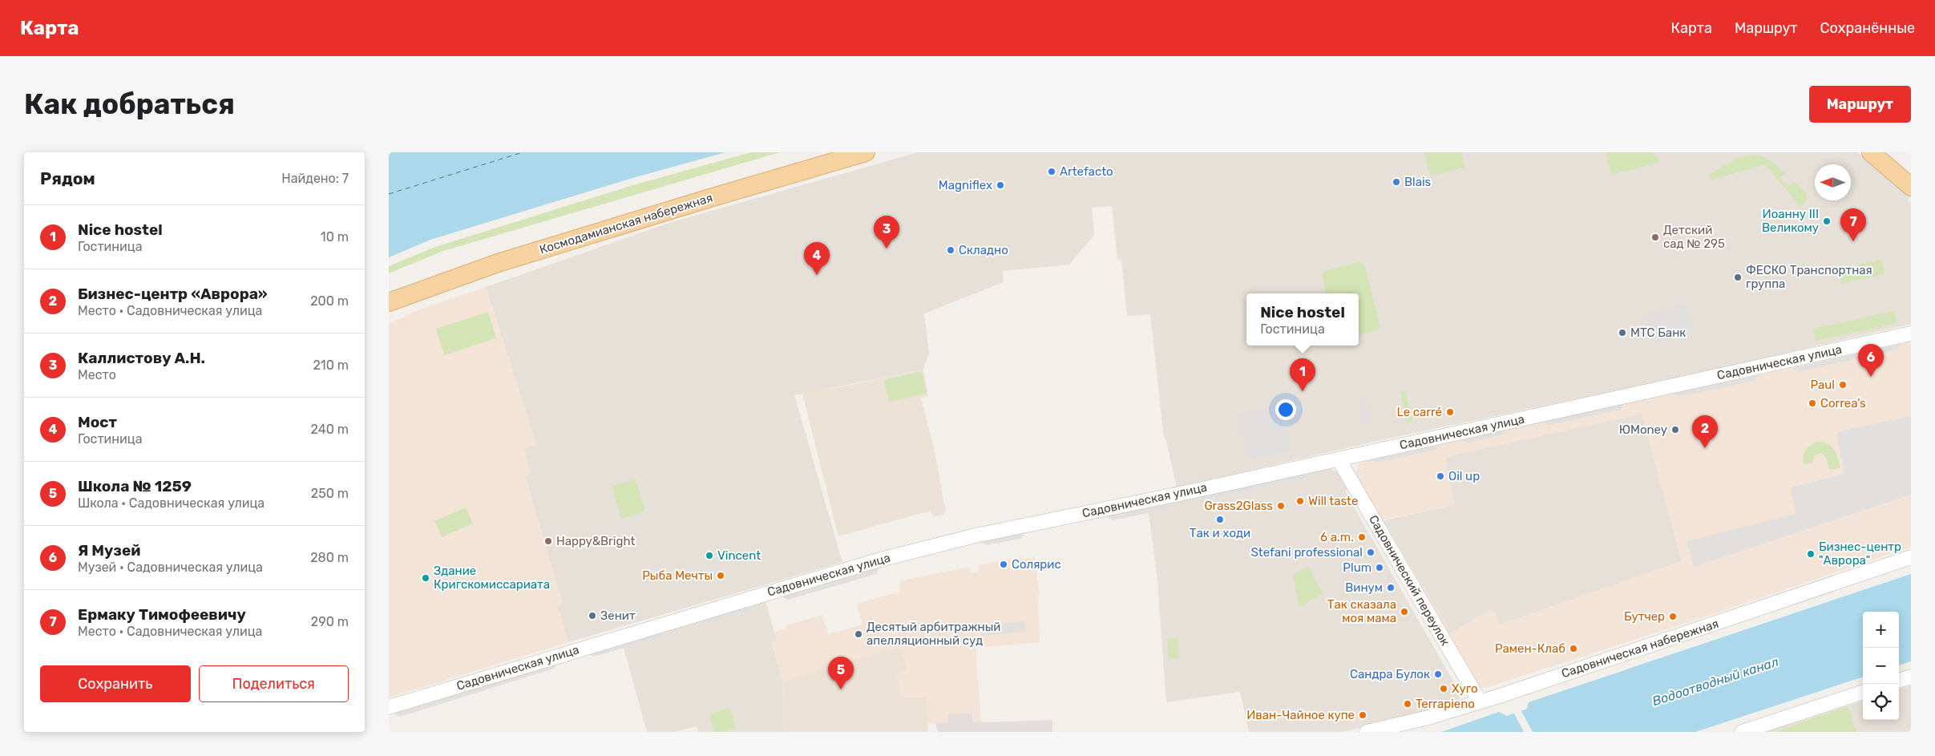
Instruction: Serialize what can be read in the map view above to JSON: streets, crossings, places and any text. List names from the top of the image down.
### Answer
{
  "streets": {
    "main road": ["Космодамианская набережная"],
    "street": ["Садовническая улица", "Садовнический переулок", "Садовническая набережная"]
  },
  "crossings": [
    ["Садовническая улица", "Садовнический переулок"],
    ["Садовнический переулок", "Садовническая набережная"]
  ],
  "water": ["Водоотводный канал"],
  "places": [
    "Artefacto",
    "Blais",
    "Magniflex",
    "Иоанну III Великому",
    "Детский сад № 295",
    "Складно",
    "ФЕСКО Транспортная группа",
    "МТС Банк",
    "Paul",
    "Correa's",
    "Le carré",
    "ЮMoney",
    "Oil up",
    "Will taste",
    "Grass2Glass",
    "Так и ходи",
    "6 a.m.",
    "Happy&Bright",
    "Stefani professional",
    "Бизнес-центр \"Аврора\"",
    "Vincent",
    "Солярис",
    "Plum",
    "Рыба Мечты",
    "Здание Кригскомиссариата",
    "Винум",
    "Так сказала моя мама",
    "Зенит",
    "Бутчер",
    "Десятый арбитражный апелляционный суд",
    "Рамен-Клаб",
    "Сандра Булок",
    "Хуго",
    "Terrapieno",
    "Иван-Чайное купе"
  ],
  "north": "left",
  "page": {
    "header": "Карта",
    "nav": ["Карта", "Маршрут", "Сохранённые"],
    "buttons": [
      "Маршрут",
      ["Сохранить", "Поделиться"]
    ],
    "title": "Как добраться",
    "heading": ["Рядом", "Найдено: 7"],
    "list": [
      {
        "mark": "1",
        "name": "Nice hostel",
        "note": "Гостиница",
        "value": "10 m"
      },
      {
        "mark": "2",
        "name": "Бизнес-центр «Аврора»",
        "note": "Место · Садовническая улица",
        "value": "200 m"
      },
      {
        "mark": "3",
        "name": "Каллистову А.Н.",
        "note": "Место",
        "value": "210 m"
      },
      {
        "mark": "4",
        "name": "Мост",
        "note": "Гостиница",
        "value": "240 m"
      },
      {
        "mark": "5",
        "name": "Школа № 1259",
        "note": "Школа · Садовническая улица",
        "value": "250 m"
      },
      {
        "mark": "6",
        "name": "Я Музей",
        "note": "Музей · Садовническая улица",
        "value": "280 m"
      },
      {
        "mark": "7",
        "name": "Ермаку Тимофеевичу",
        "note": "Место · Садовническая улица",
        "value": "290 m"
      }
    ],
    "pins": [
      "7",
      "3",
      "4",
      "6",
      "1",
      "2",
      "5"
    ],
    "popup": ["Nice hostel", "Гостиница"],
    "map_buttons": ["+", "−"]
  }
}
